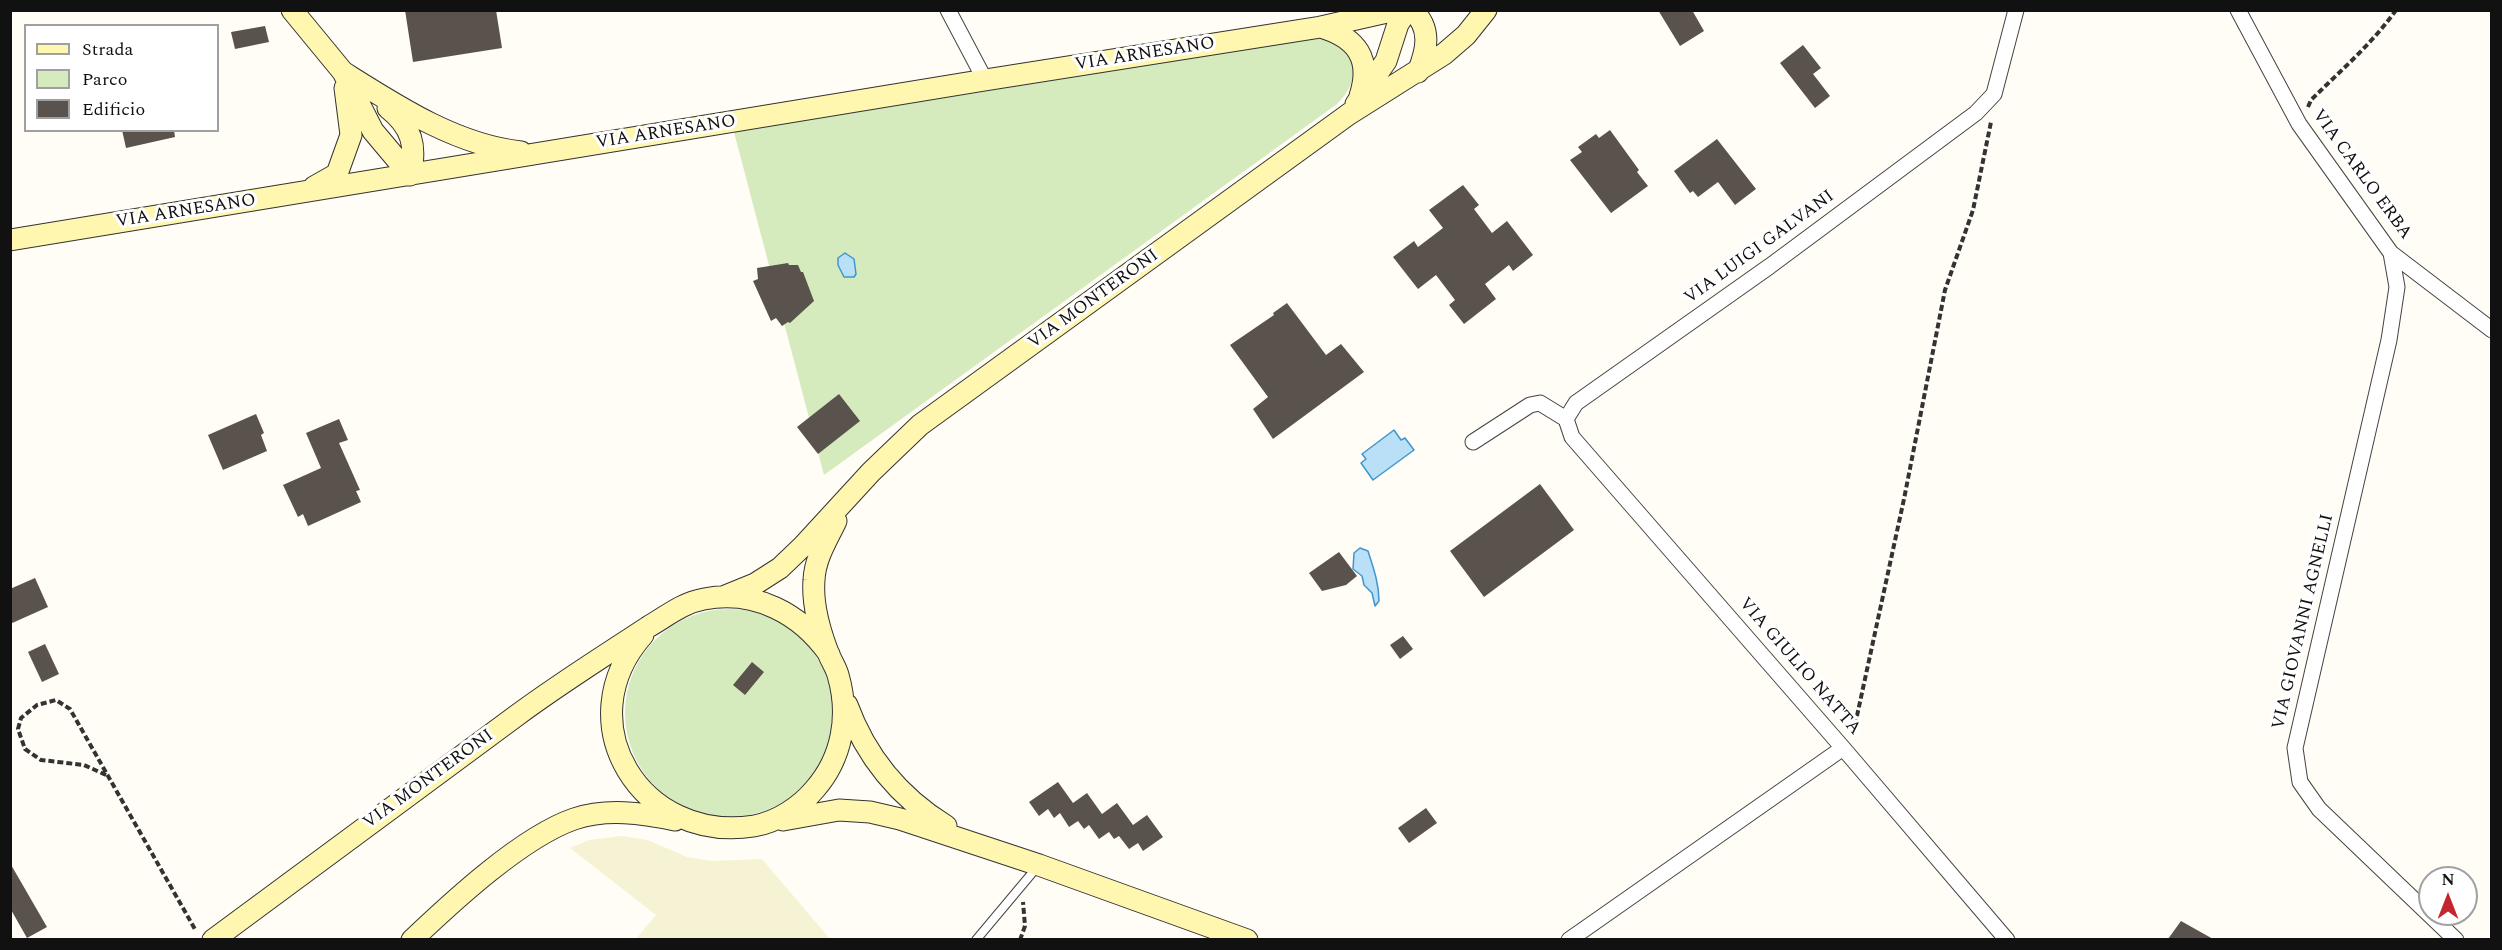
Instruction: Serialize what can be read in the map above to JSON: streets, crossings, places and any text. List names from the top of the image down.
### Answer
{
  "streets": {
    "main road": ["VIA ARNESANO", "VIA MONTERONI"],
    "street": [
      "VIA CARLO ERBA",
      "VIA LUIGI GALVANI",
      "VIA GIOVANNI AGNELLI",
      "VIA GIULIO NATTA"
    ]
  },
  "crossings": [
    ["VIA CARLO ERBA", "VIA GIOVANNI AGNELLI"],
    ["VIA LUIGI GALVANI", "VIA GIULIO NATTA"]
  ],
  "legend": ["Strada", "Parco", "Edificio"],
  "north": "top"
}
